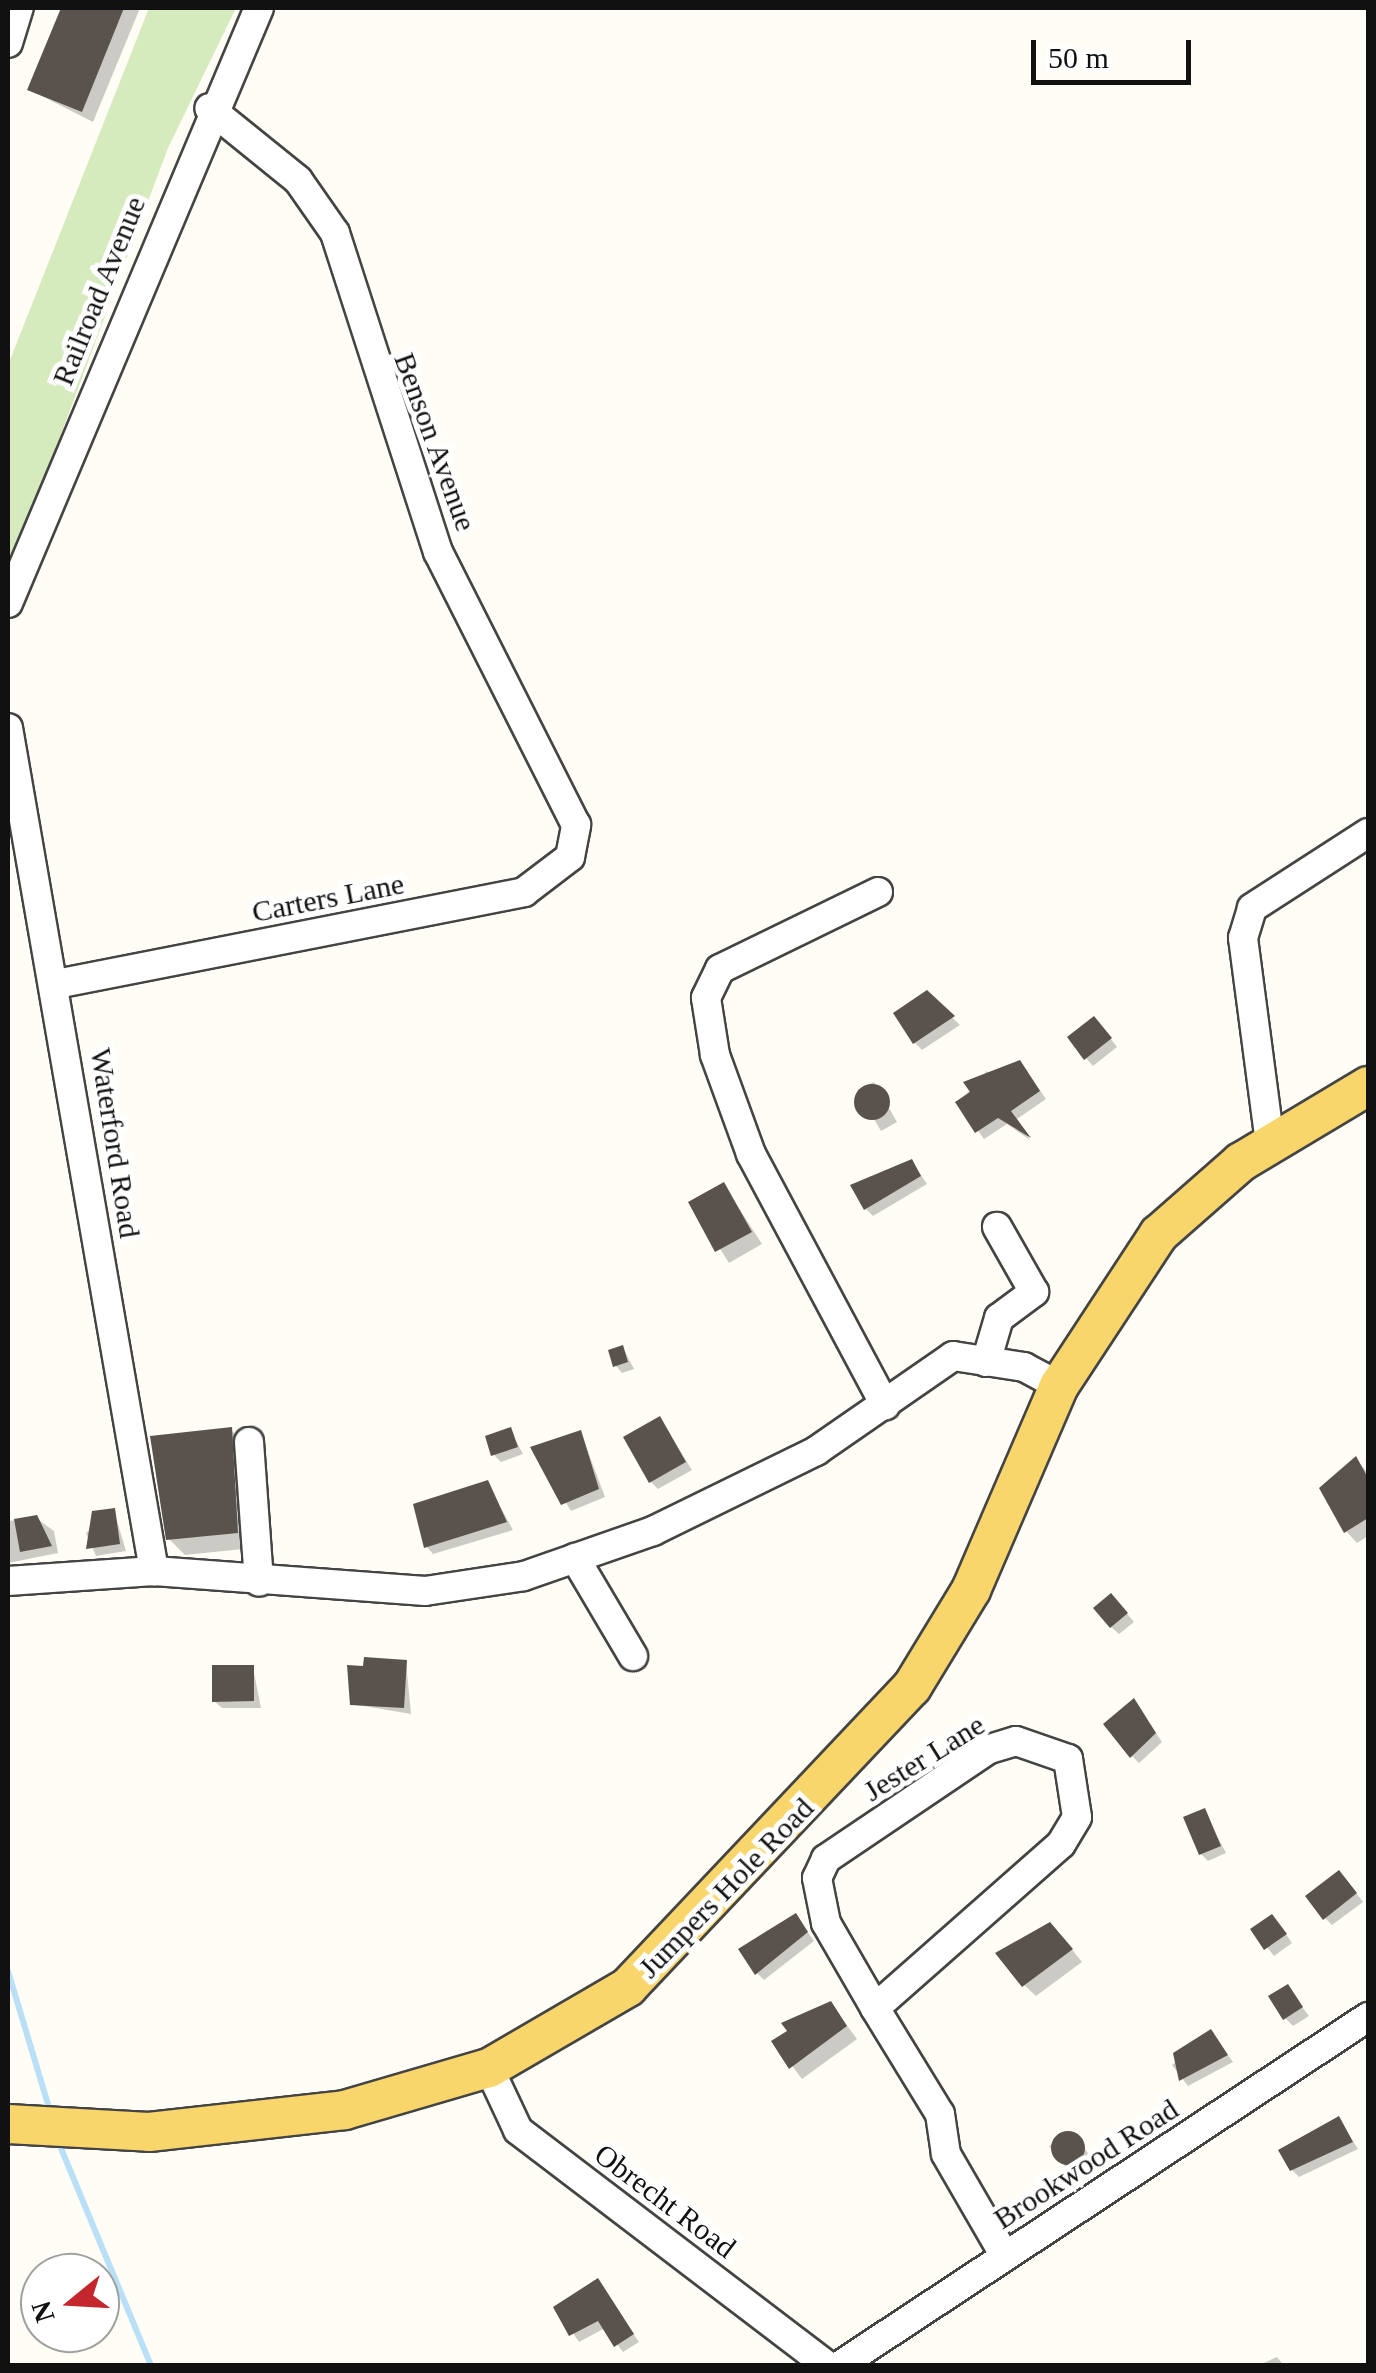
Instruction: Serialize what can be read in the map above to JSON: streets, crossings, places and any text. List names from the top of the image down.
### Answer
{
  "streets": {
    "main road": ["Jumpers Hole Road"],
    "street": [
      "Railroad Avenue",
      "Benson Avenue",
      "Carters Lane",
      "Waterford Road",
      "Jester Lane",
      "Brookwood Road",
      "Obrecht Road"
    ]
  },
  "crossings": [
    ["Railroad Avenue", "Benson Avenue"],
    ["Benson Avenue", "Carters Lane"],
    ["Carters Lane", "Waterford Road"],
    ["Jester Lane", "Brookwood Road"],
    ["Jumpers Hole Road", "Obrecht Road"]
  ],
  "scale_bar": "50 m",
  "north": "left"
}
